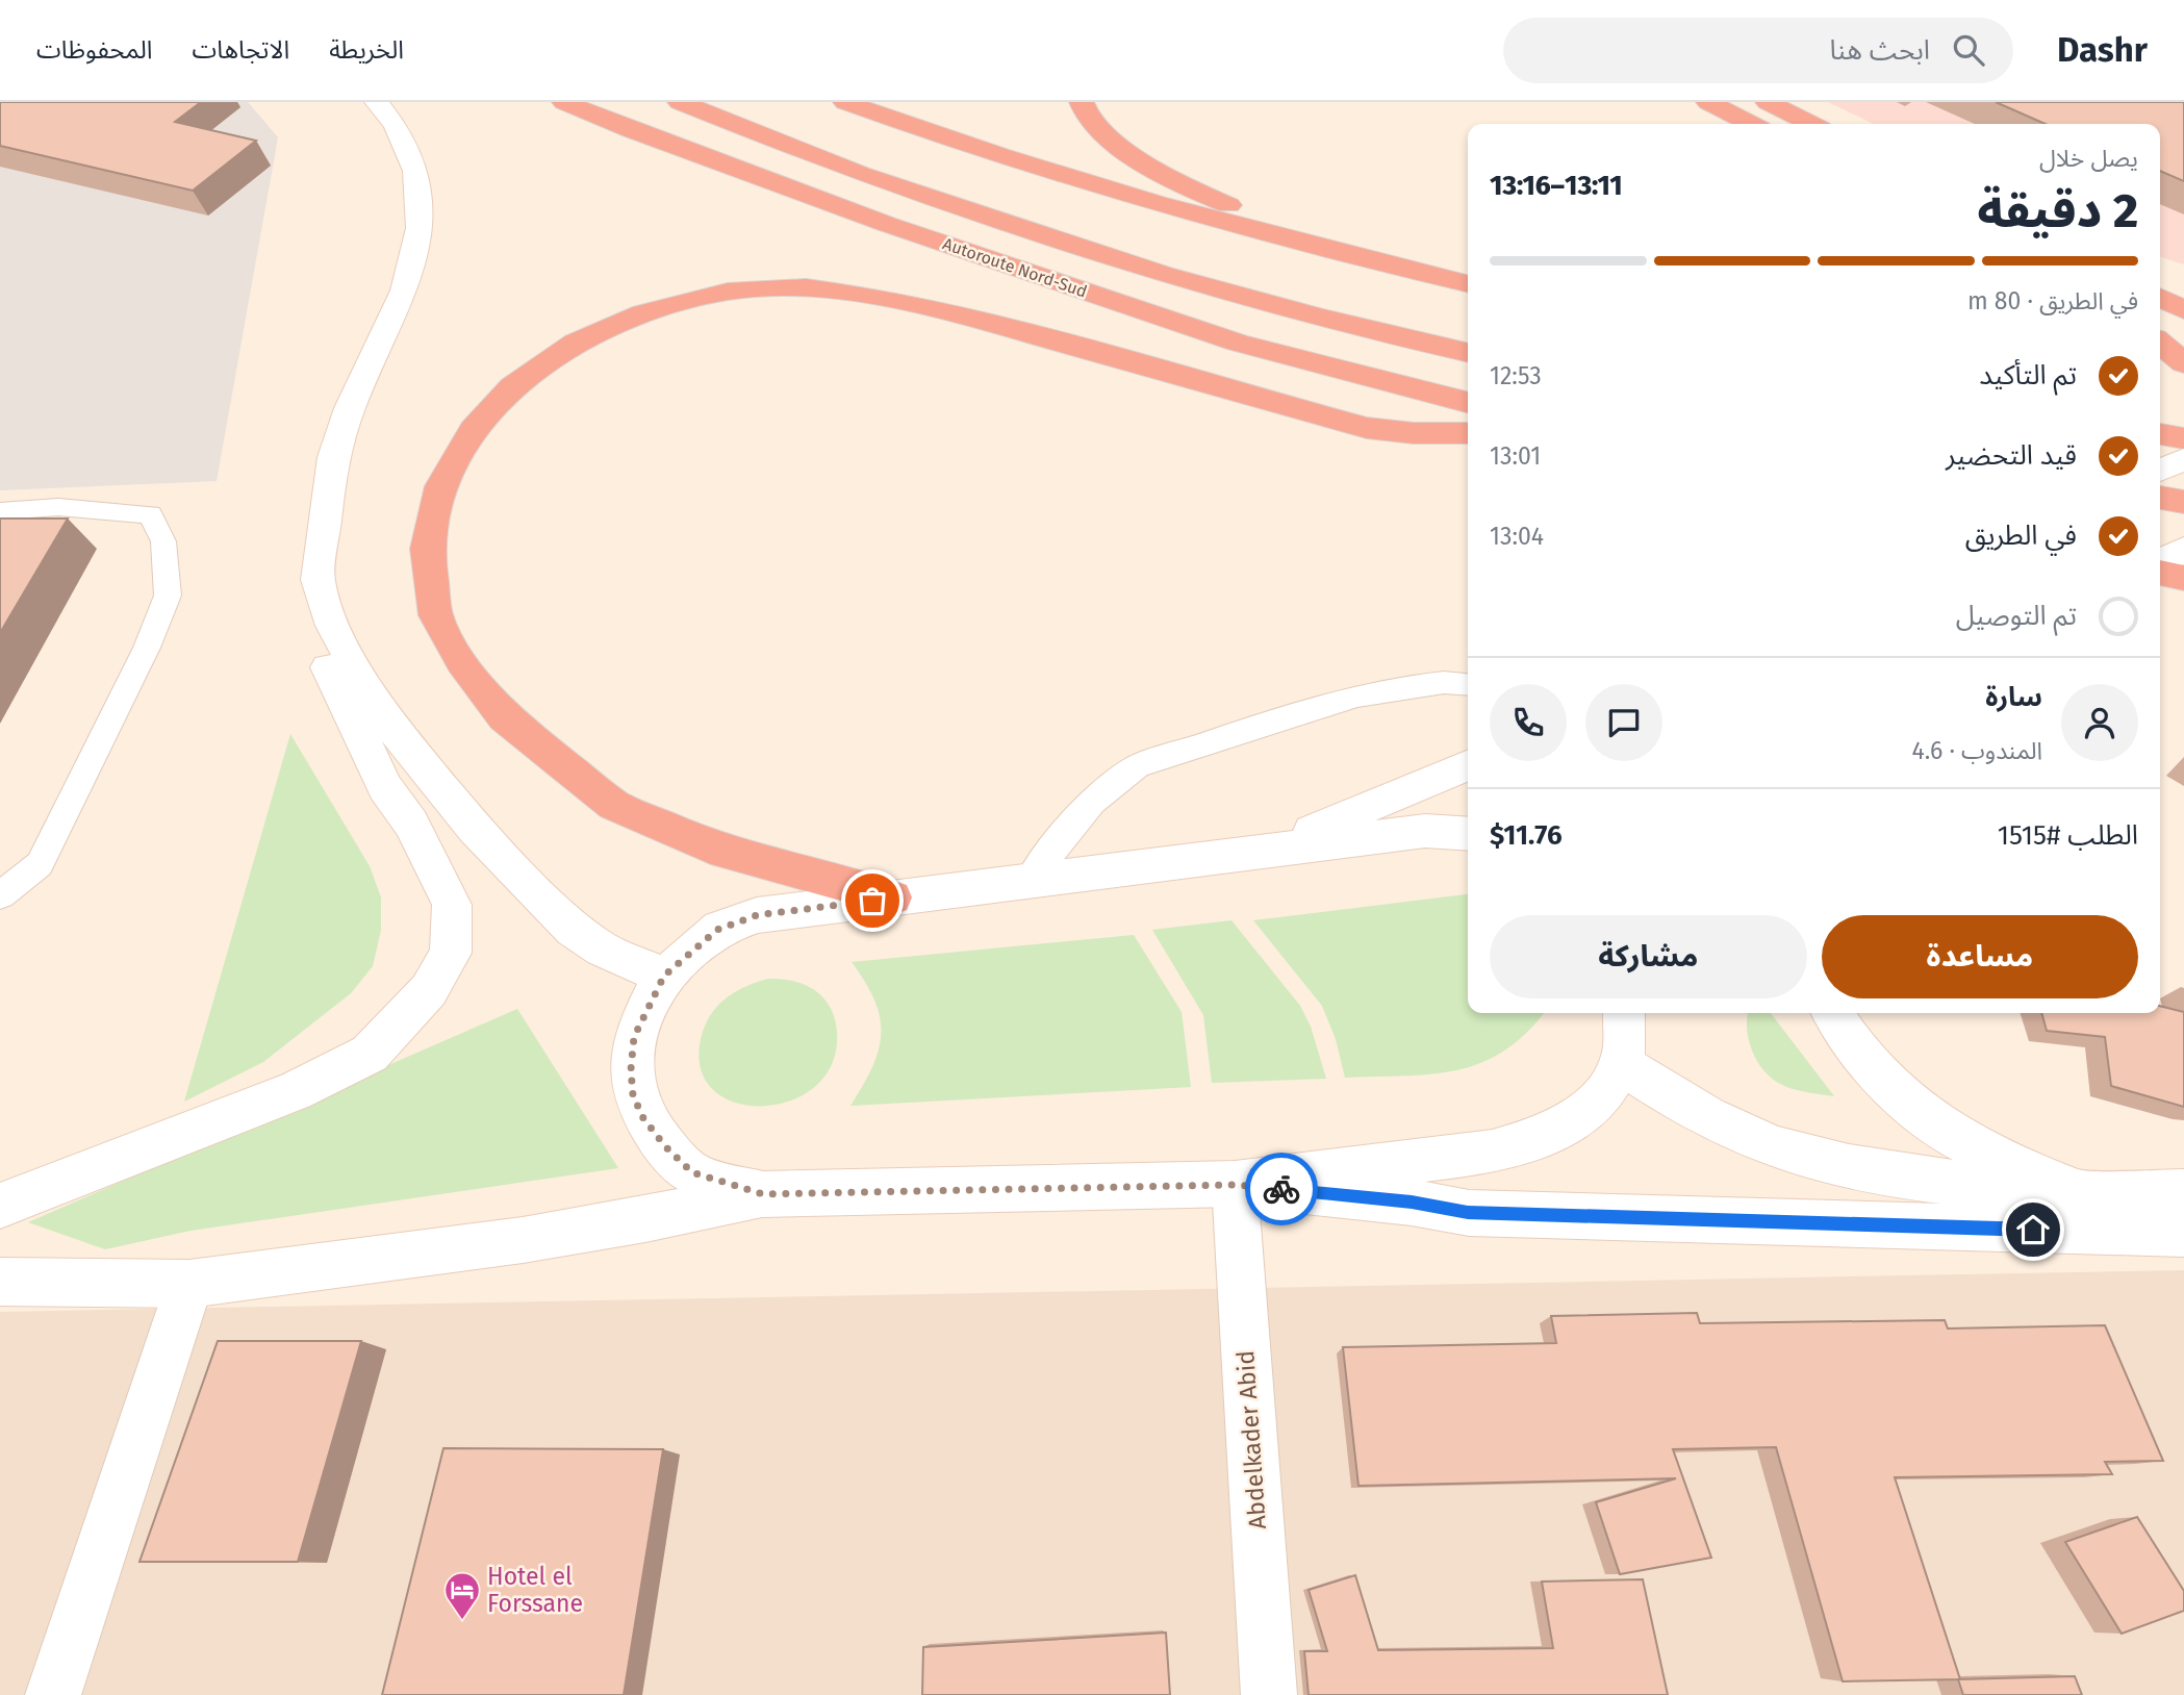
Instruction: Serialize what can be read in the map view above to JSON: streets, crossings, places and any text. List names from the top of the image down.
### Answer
{
  "streets": {
    "highway": ["Autoroute Nord-Sud"],
    "main road": ["Abdelkader Abid"]
  },
  "places": {
    "hotel": ["Hotel el Forssane"]
  },
  "page": {
    "header": "Dashr",
    "search": "ابحث هنا",
    "nav": ["الخريطة", "الاتجاهات", "المحفوظات"],
    "heading": ["2 دقيقة", "يصل خلال", "13:11–13:16"],
    "panel": [
      "سارة",
      "المندوب · 4.6",
      "الطلب #1515",
      "$11.76"
    ],
    "bar": "في الطريق · 80 m",
    "list": [
      ["تم التأكيد", "12:53"],
      ["قيد التحضير", "13:01"],
      ["في الطريق", "13:04"],
      "تم التوصيل"
    ],
    "buttons": ["مساعدة", "مشاركة"]
  }
}
